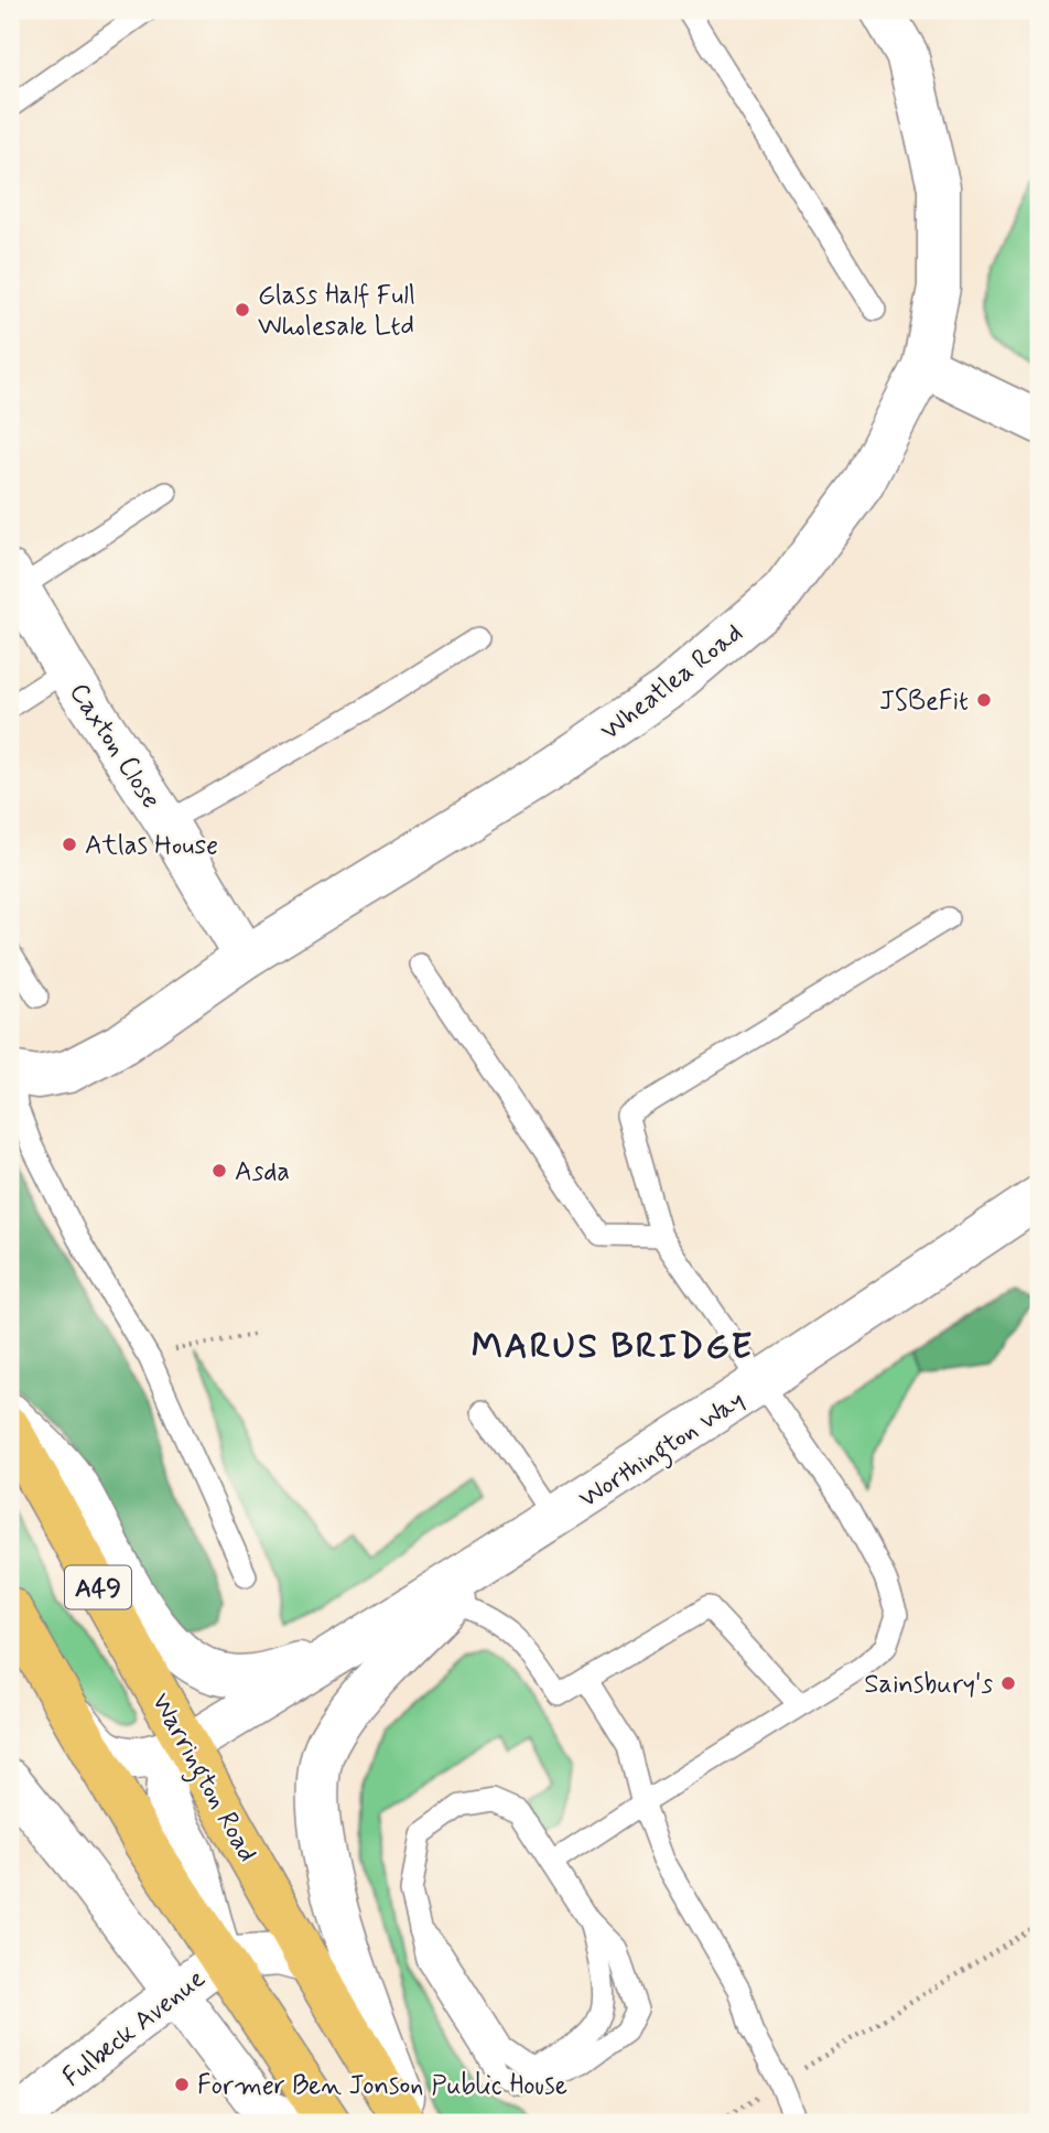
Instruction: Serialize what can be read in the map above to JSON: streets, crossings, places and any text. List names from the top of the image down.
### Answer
{
  "streets": {
    "highway": ["A49", "Warrington Road"],
    "street": [
      "Wheatlea Road",
      "Caxton Close",
      "Worthington Way",
      "Fulbeck Avenue"
    ]
  },
  "crossings": [
    ["Wheatlea Road", "Caxton Close"],
    ["Worthington Way", "Warrington Road"],
    ["Worthington Way", "Fulbeck Avenue"],
    ["Warrington Road", "Fulbeck Avenue"]
  ],
  "districts": ["MARUS BRIDGE"],
  "places": [
    "Glass Half Full Wholesale Ltd",
    "JSBeFit",
    "Atlas House",
    "Asda",
    "Sainsbury's",
    "Former Ben Jonson Public House"
  ]
}
